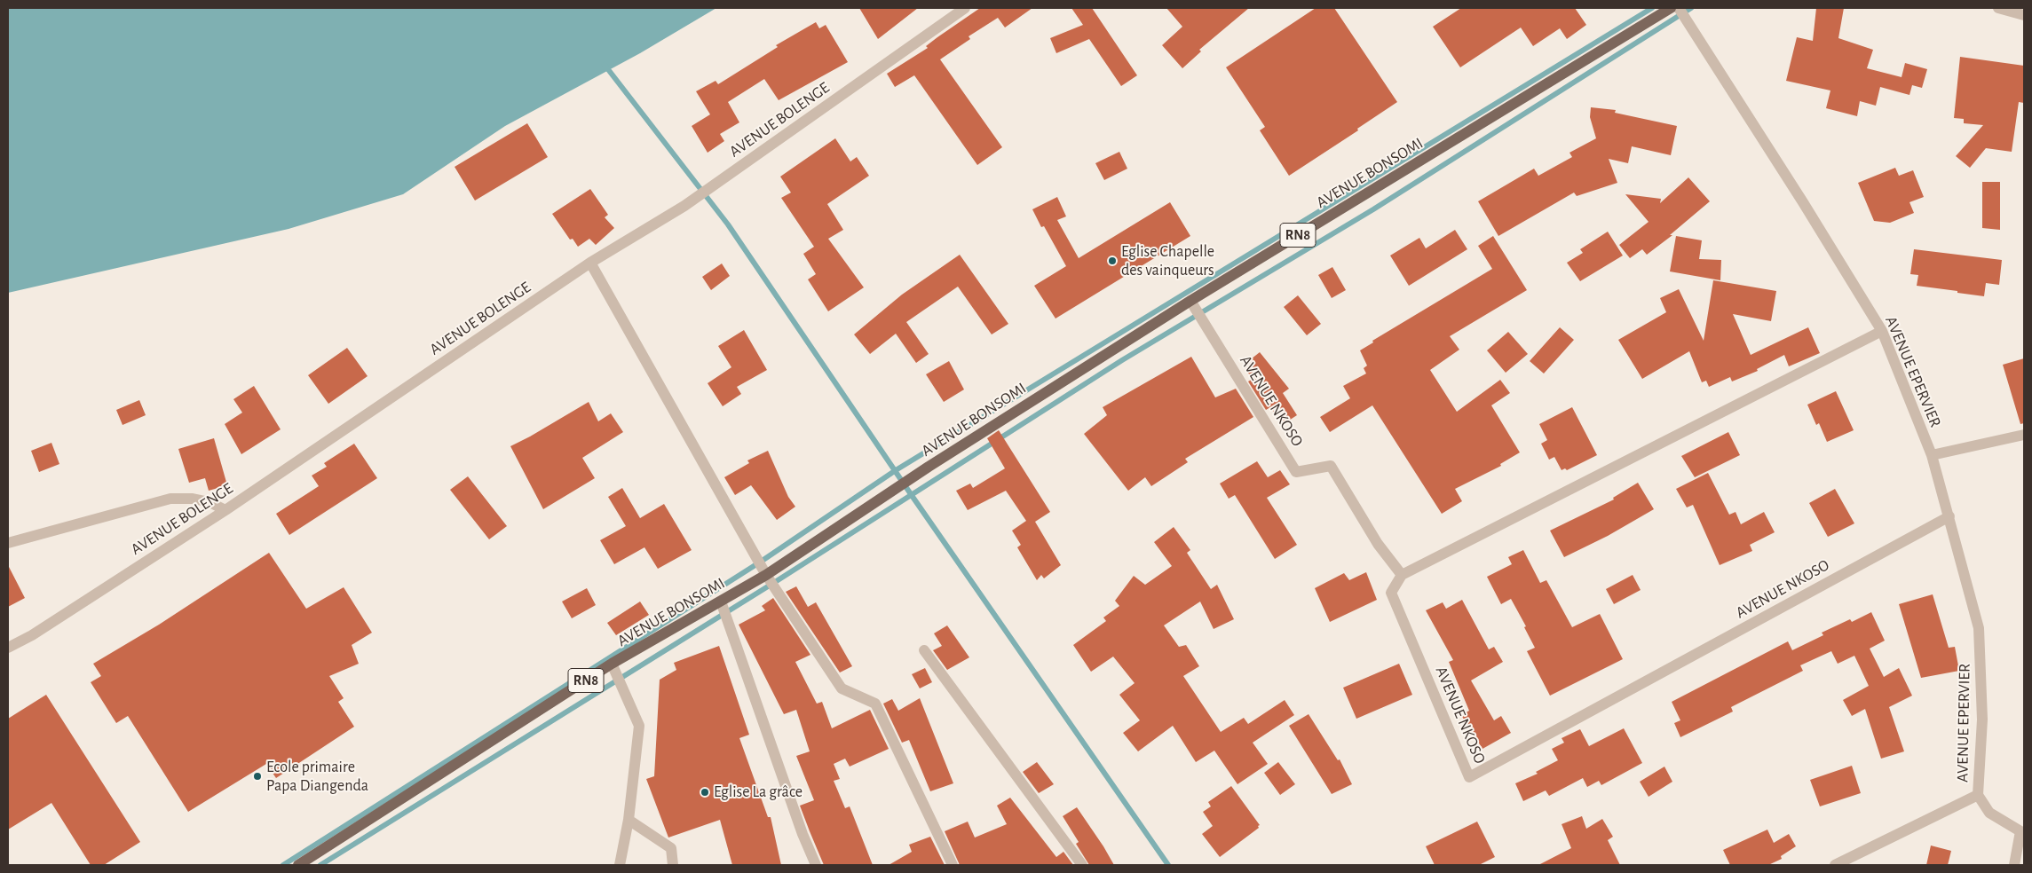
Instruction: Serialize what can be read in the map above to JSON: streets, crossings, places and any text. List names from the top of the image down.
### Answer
{
  "streets": {
    "main road": ["AVENUE BONSOMI", "RN8"],
    "street": ["AVENUE BOLENGE", "AVENUE EPERVIER", "AVENUE NKOSO"]
  },
  "crossings": [
    ["AVENUE BONSOMI", "AVENUE NKOSO"],
    ["AVENUE EPERVIER", "AVENUE NKOSO"]
  ],
  "places": ["Eglise Chapelle des vainqueurs", "Ecole primaire Papa Diangenda", "Eglise La grâce"]
}
